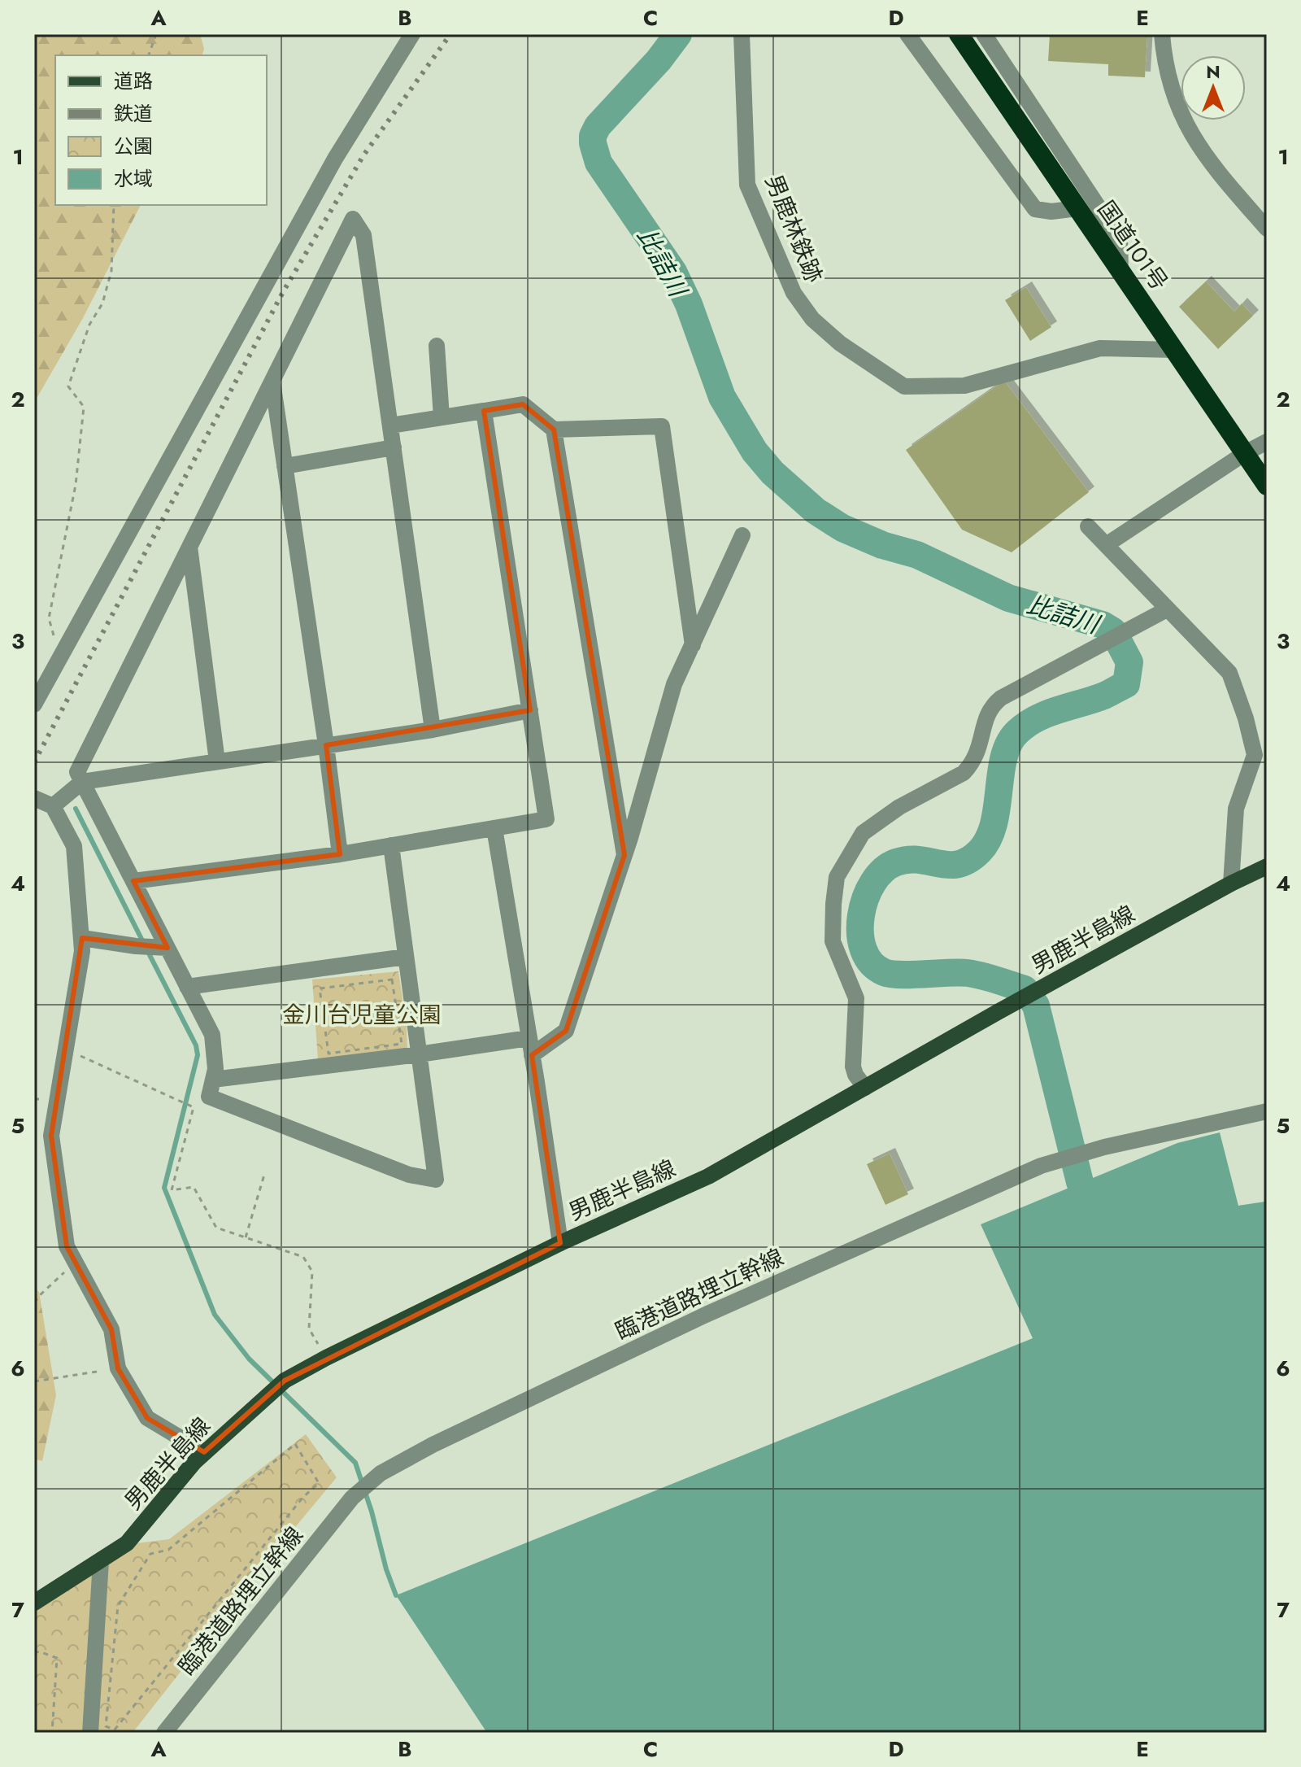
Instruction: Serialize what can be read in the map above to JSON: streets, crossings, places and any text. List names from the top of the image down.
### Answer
{
  "streets": {
    "highway": ["国道101号"],
    "main road": ["男鹿半島線"],
    "street": ["男鹿林鉄跡", "臨港道路埋立幹線"]
  },
  "crossings": [
    ["男鹿林鉄跡", "国道101号"]
  ],
  "water": ["比詰川"],
  "parks": ["金川台児童公園"],
  "legend": [
    "道路",
    "鉄道",
    "公園",
    "水域"
  ],
  "north": "top",
  "grid": {
    "columns": [
      "A",
      "B",
      "C",
      "D",
      "E"
    ],
    "rows": [
      "1",
      "2",
      "3",
      "4",
      "5",
      "6",
      "7"
    ]
  }
}
